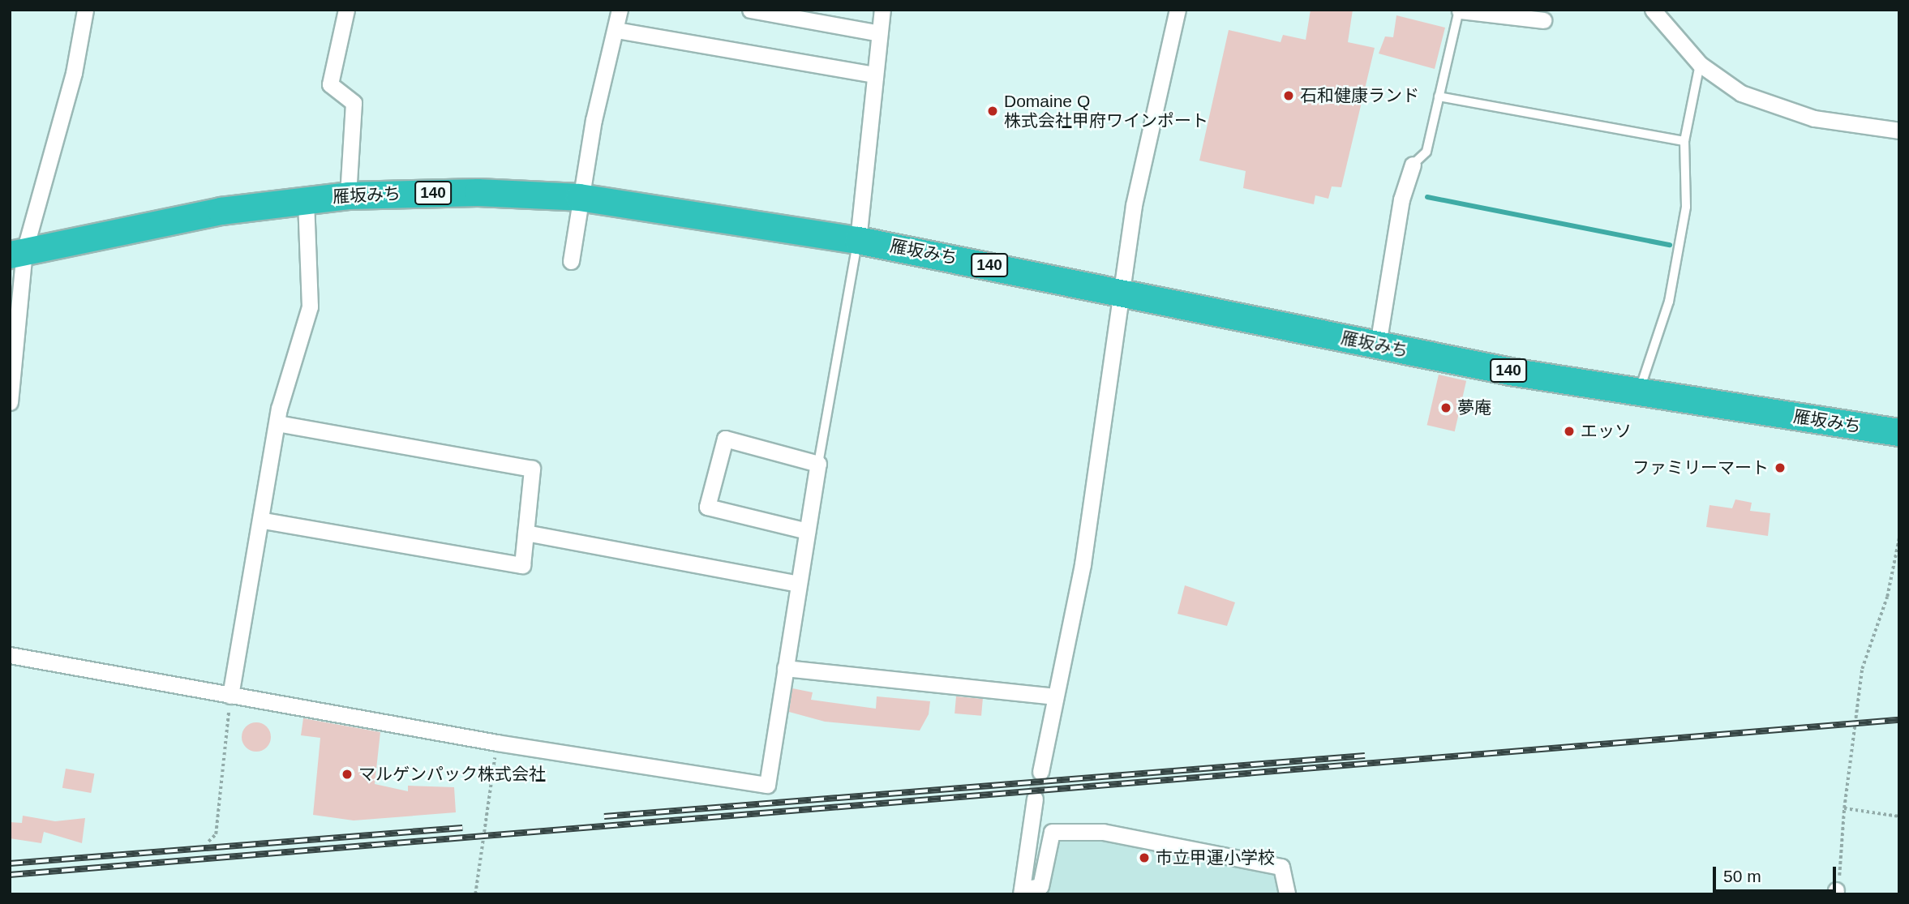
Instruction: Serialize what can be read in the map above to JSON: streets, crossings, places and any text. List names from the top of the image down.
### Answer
{
  "streets": {
    "highway": ["140", "雁坂みち"]
  },
  "places": [
    "石和健康ランド",
    "Domaine Q 株式会社甲府ワインポート",
    "夢庵",
    "エッソ",
    "ファミリーマート",
    "マルゲンパック株式会社",
    "市立甲運小学校"
  ],
  "scale_bar": "50 m"
}
